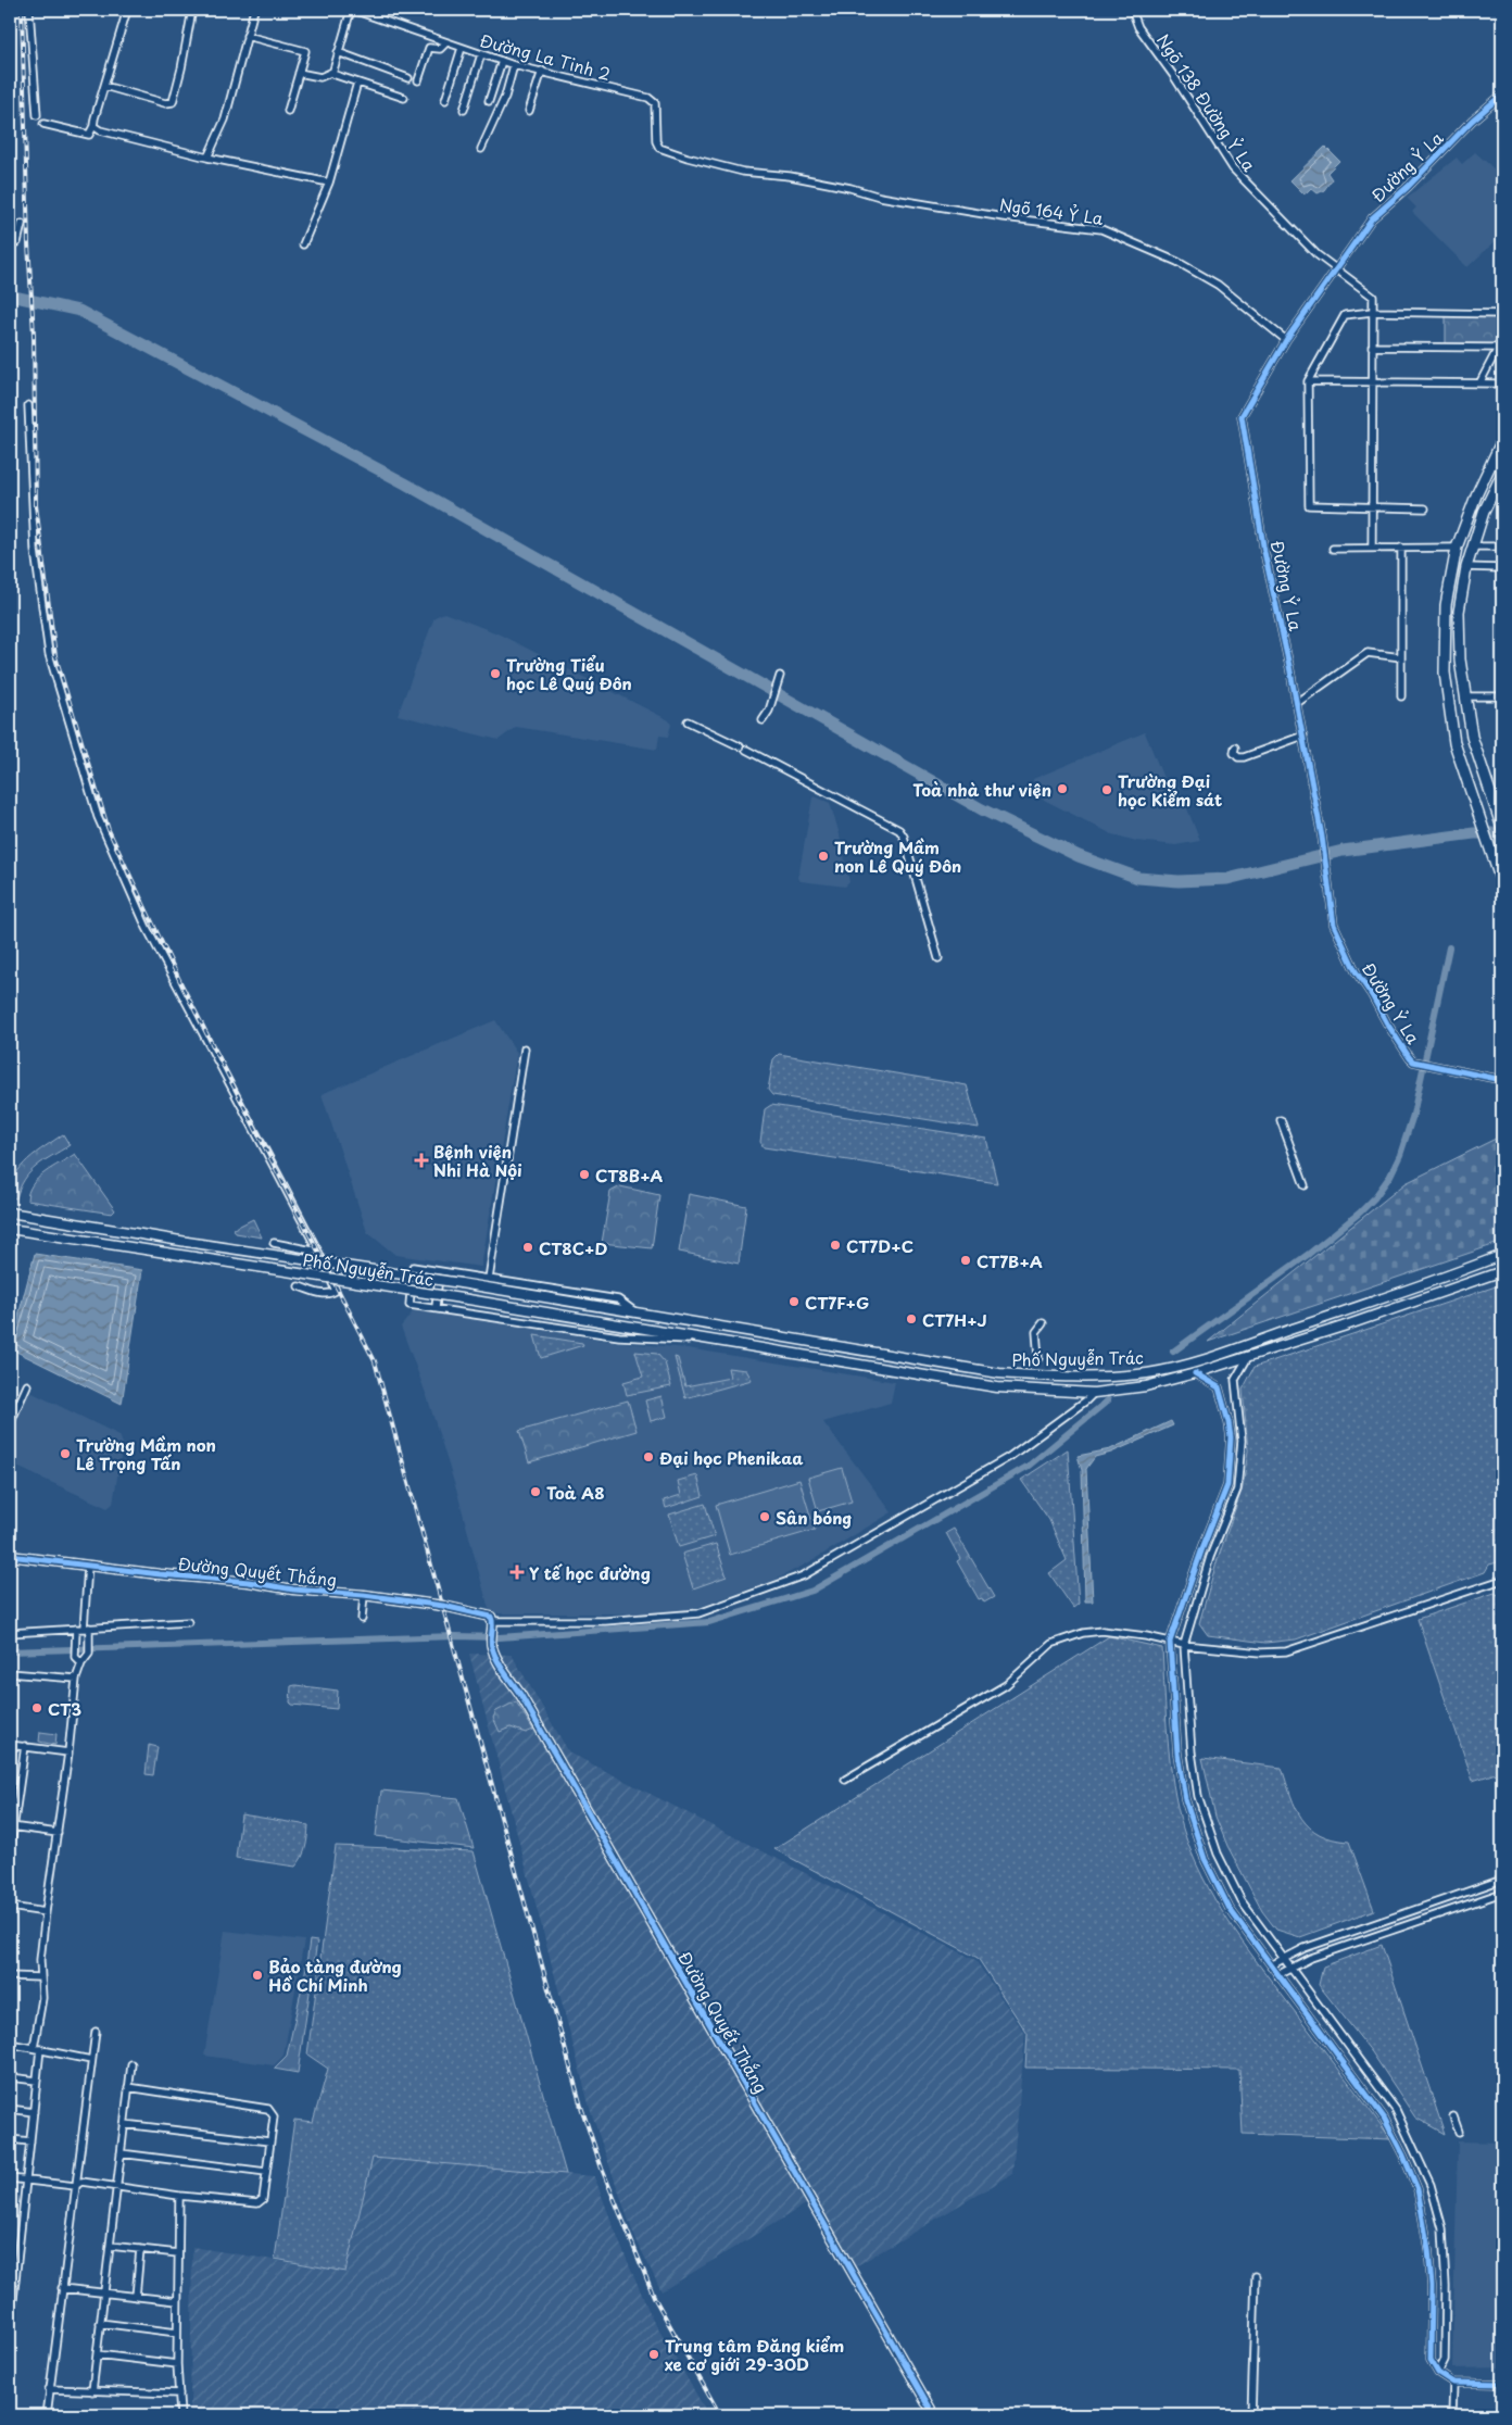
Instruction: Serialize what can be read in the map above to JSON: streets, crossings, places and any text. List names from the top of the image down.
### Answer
{
  "streets": {
    "main road": ["Phố Nguyễn Trác", "Đường Quyết Thắng"],
    "street": [
      "Đường La Tinh 2",
      "Ngõ 138 Đường Ỷ La",
      "Đường Ỷ La",
      "Ngõ 164 Ỷ La"
    ]
  },
  "crossings": [
    ["Đường La Tinh 2", "Ngõ 164 Ỷ La"],
    ["Ngõ 138 Đường Ỷ La", "Đường Ỷ La"],
    ["Đường Ỷ La", "Ngõ 164 Ỷ La"]
  ],
  "places": {
    "other": [
      "Trường Tiểu học Lê Quý Đôn",
      "Toà nhà thư viện",
      "Trường Đại học Kiểm sát",
      "Trường Mầm non Lê Quý Đôn",
      "CT8B+A",
      "CT7D+C",
      "CT8C+D",
      "CT7B+A",
      "CT7F+G",
      "CT7H+J",
      "Trường Mầm non Lê Trọng Tấn",
      "Đại học Phenikaa",
      "Toà A8",
      "Sân bóng",
      "CT3",
      "Bảo tàng đường Hồ Chí Minh",
      "Trung tâm Đăng kiểm xe cơ giới 29-30D"
    ],
    "health": ["Bệnh viện Nhi Hà Nội", "Y tế học đường"]
  }
}
